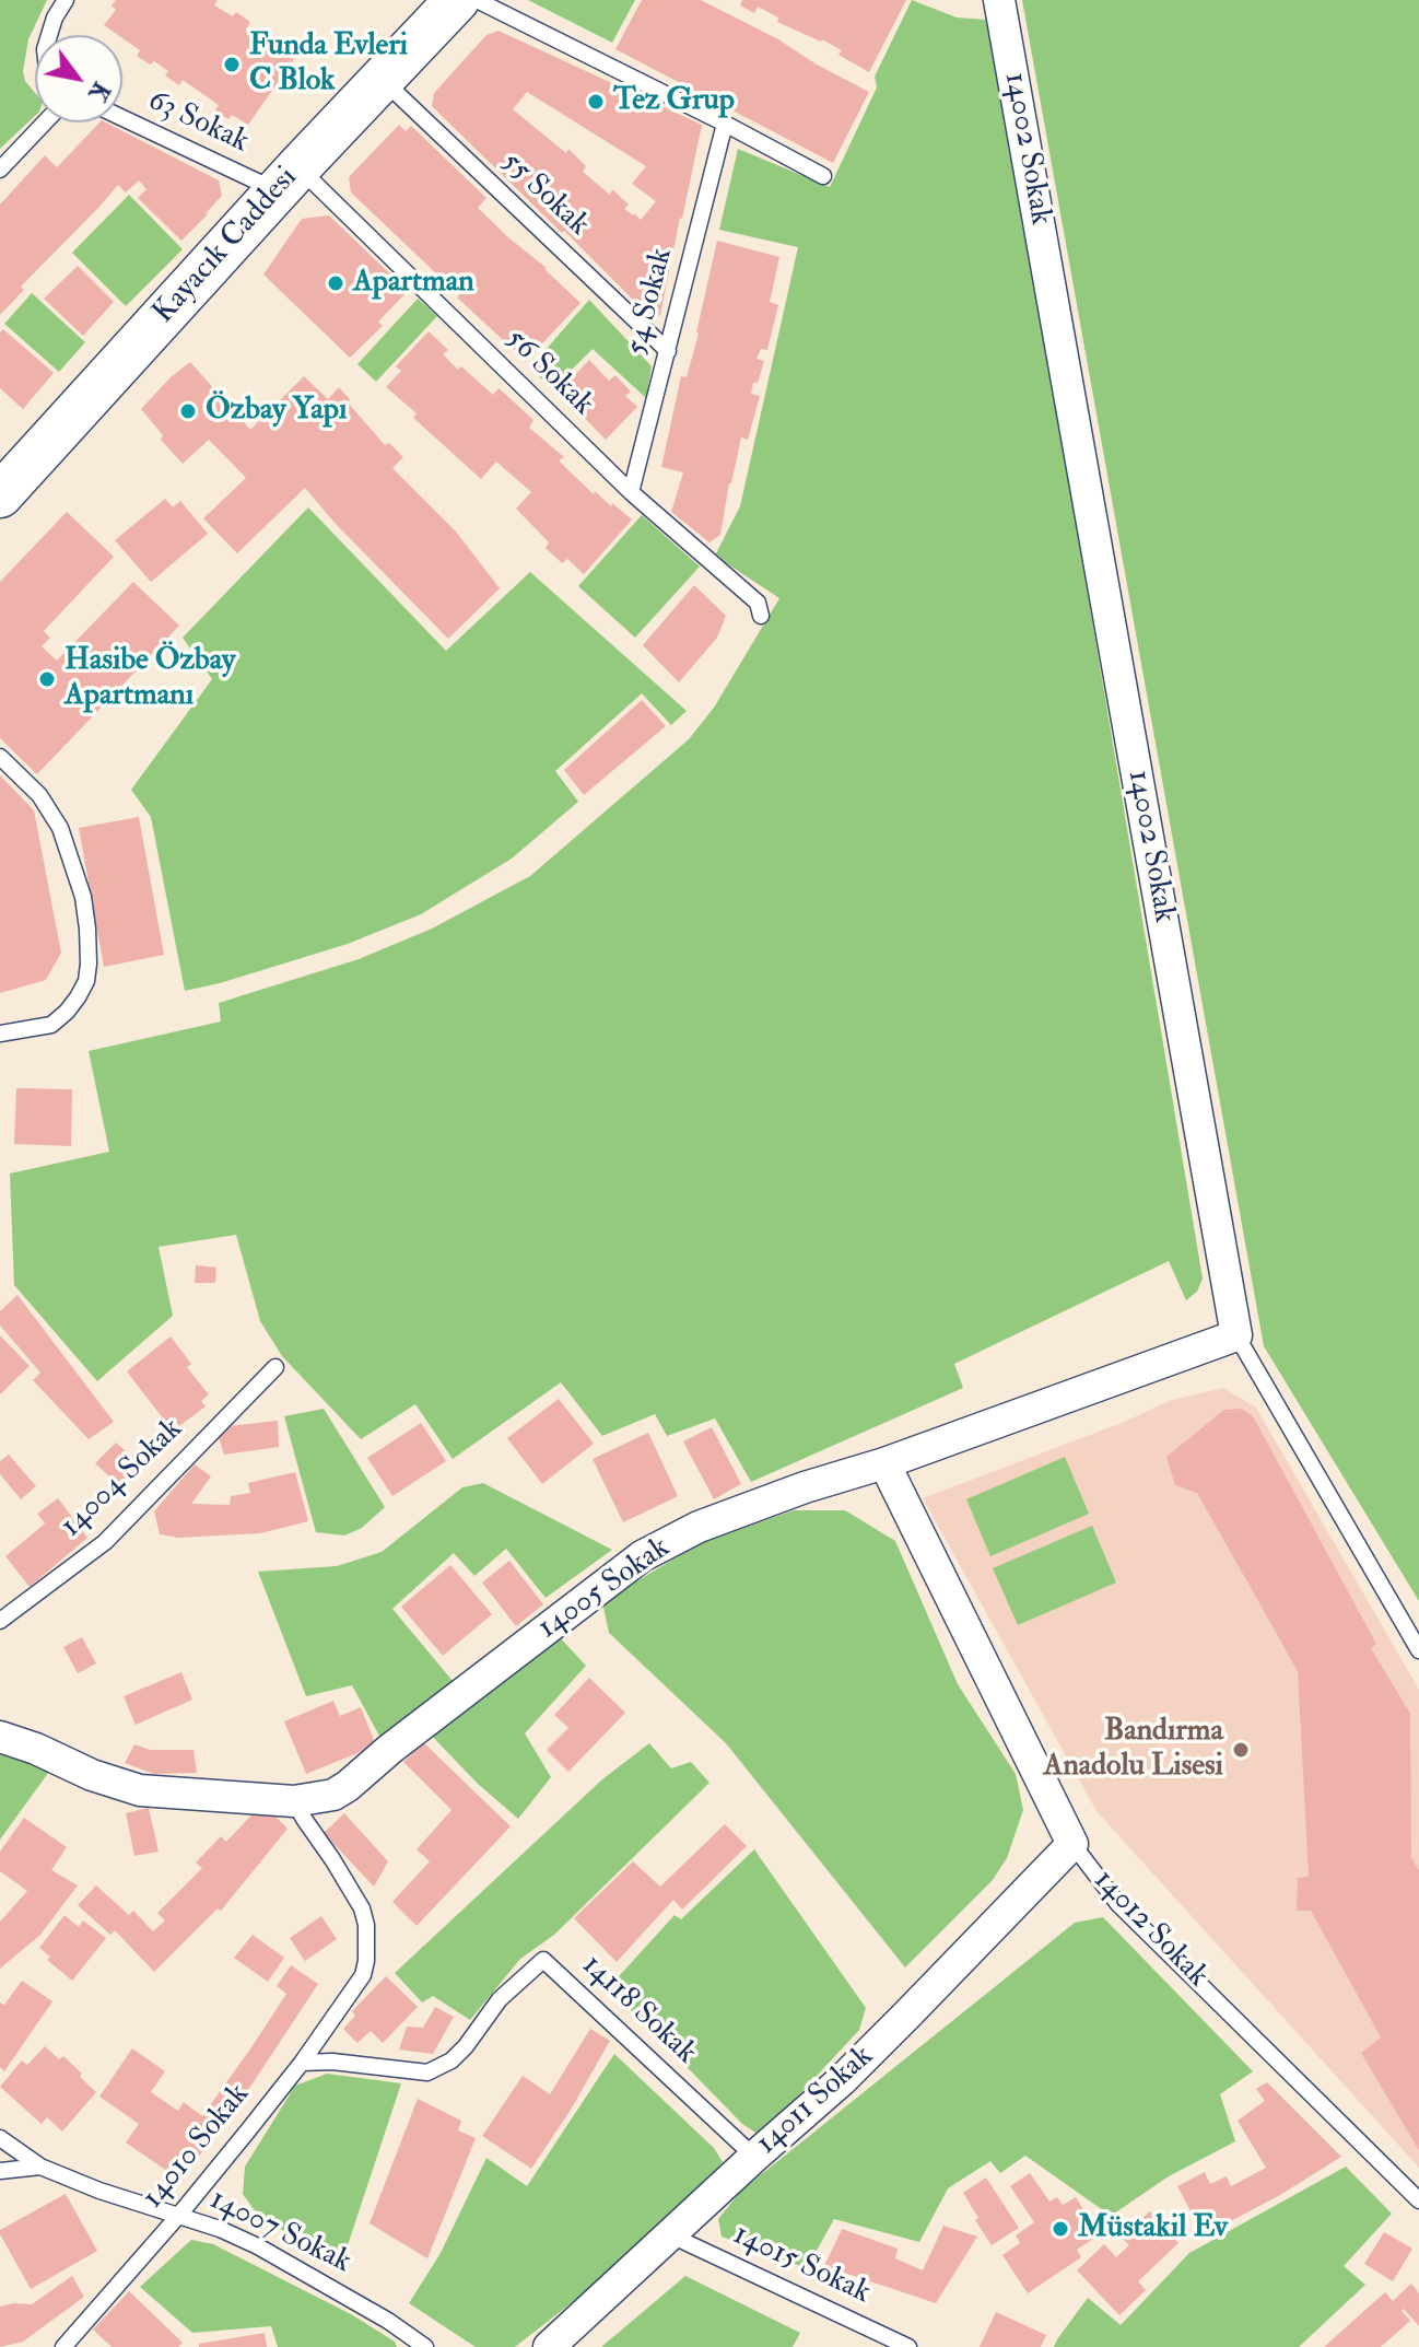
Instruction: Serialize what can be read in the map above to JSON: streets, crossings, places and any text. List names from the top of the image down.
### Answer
{
  "streets": {
    "main road": ["Kayacık Caddesi"],
    "street": [
      "14002 Sokak",
      "14005 Sokak",
      "14012 Sokak",
      "14011 Sokak"
    ],
    "lane": [
      "63 Sokak",
      "55 Sokak",
      "54 Sokak",
      "56 Sokak",
      "14004 Sokak",
      "14118 Sokak",
      "14010 Sokak",
      "14007 Sokak",
      "14015 Sokak"
    ]
  },
  "crossings": [
    ["63 Sokak", "Kayacık Caddesi"],
    ["63 Sokak", "56 Sokak"],
    ["14002 Sokak", "14005 Sokak"],
    ["55 Sokak", "Kayacık Caddesi"],
    ["55 Sokak", "54 Sokak"],
    ["Kayacık Caddesi", "56 Sokak"],
    ["54 Sokak", "56 Sokak"],
    ["14005 Sokak", "14012 Sokak"],
    ["14005 Sokak", "14010 Sokak"],
    ["14012 Sokak", "14011 Sokak"],
    ["14118 Sokak", "14011 Sokak"],
    ["14118 Sokak", "14010 Sokak"],
    ["14011 Sokak", "14015 Sokak"],
    ["14010 Sokak", "14007 Sokak"]
  ],
  "places": [
    "Funda Evleri C Blok",
    "Tez Grup",
    "Apartman",
    "Özbay Yapı",
    "Hasibe Özbay Apartmanı",
    "Bandırma Anadolu Lisesi",
    "Müstakil Ev"
  ],
  "north": "bottom right"
}
